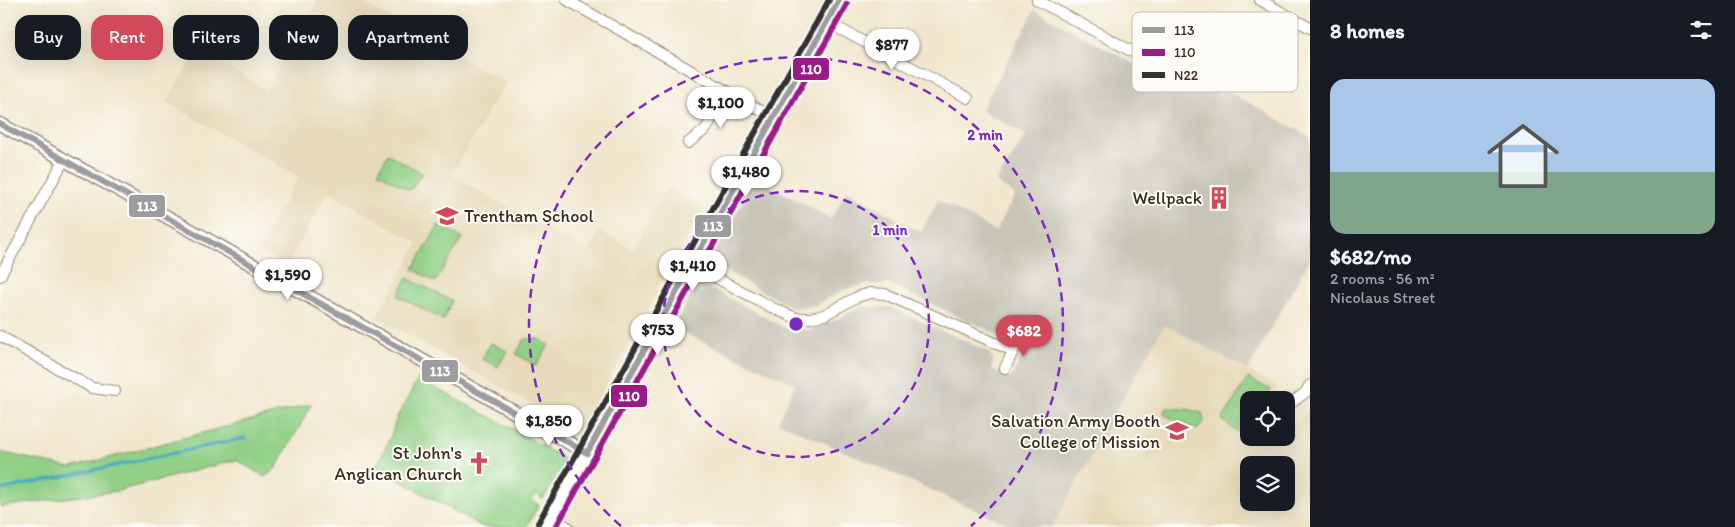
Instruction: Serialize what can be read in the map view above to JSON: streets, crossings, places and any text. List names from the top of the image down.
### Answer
{
  "places": {
    "building": ["Wellpack"],
    "school or university": ["Trentham School", "Salvation Army Booth College of Mission"],
    "church": ["St John's Anglican Church"]
  },
  "lines": ["transit line 113", "transit line N22", "transit line 110"],
  "legend": ["113", "110", "N22"],
  "page": {
    "heading": "8 homes",
    "chip": [
      "Buy",
      "Rent",
      "Filters",
      "New",
      "Apartment"
    ],
    "price": [
      "$877",
      "$1,100",
      "$1,480",
      "$1,410",
      "$1,590",
      "$753",
      "$682",
      "$1,850"
    ],
    "list": [
      {
        "name": "$682/mo",
        "note": "2 rooms · 56 m² · Nicolaus Street"
      }
    ]
  },
  "rings": ["2 min", "1 min"]
}
